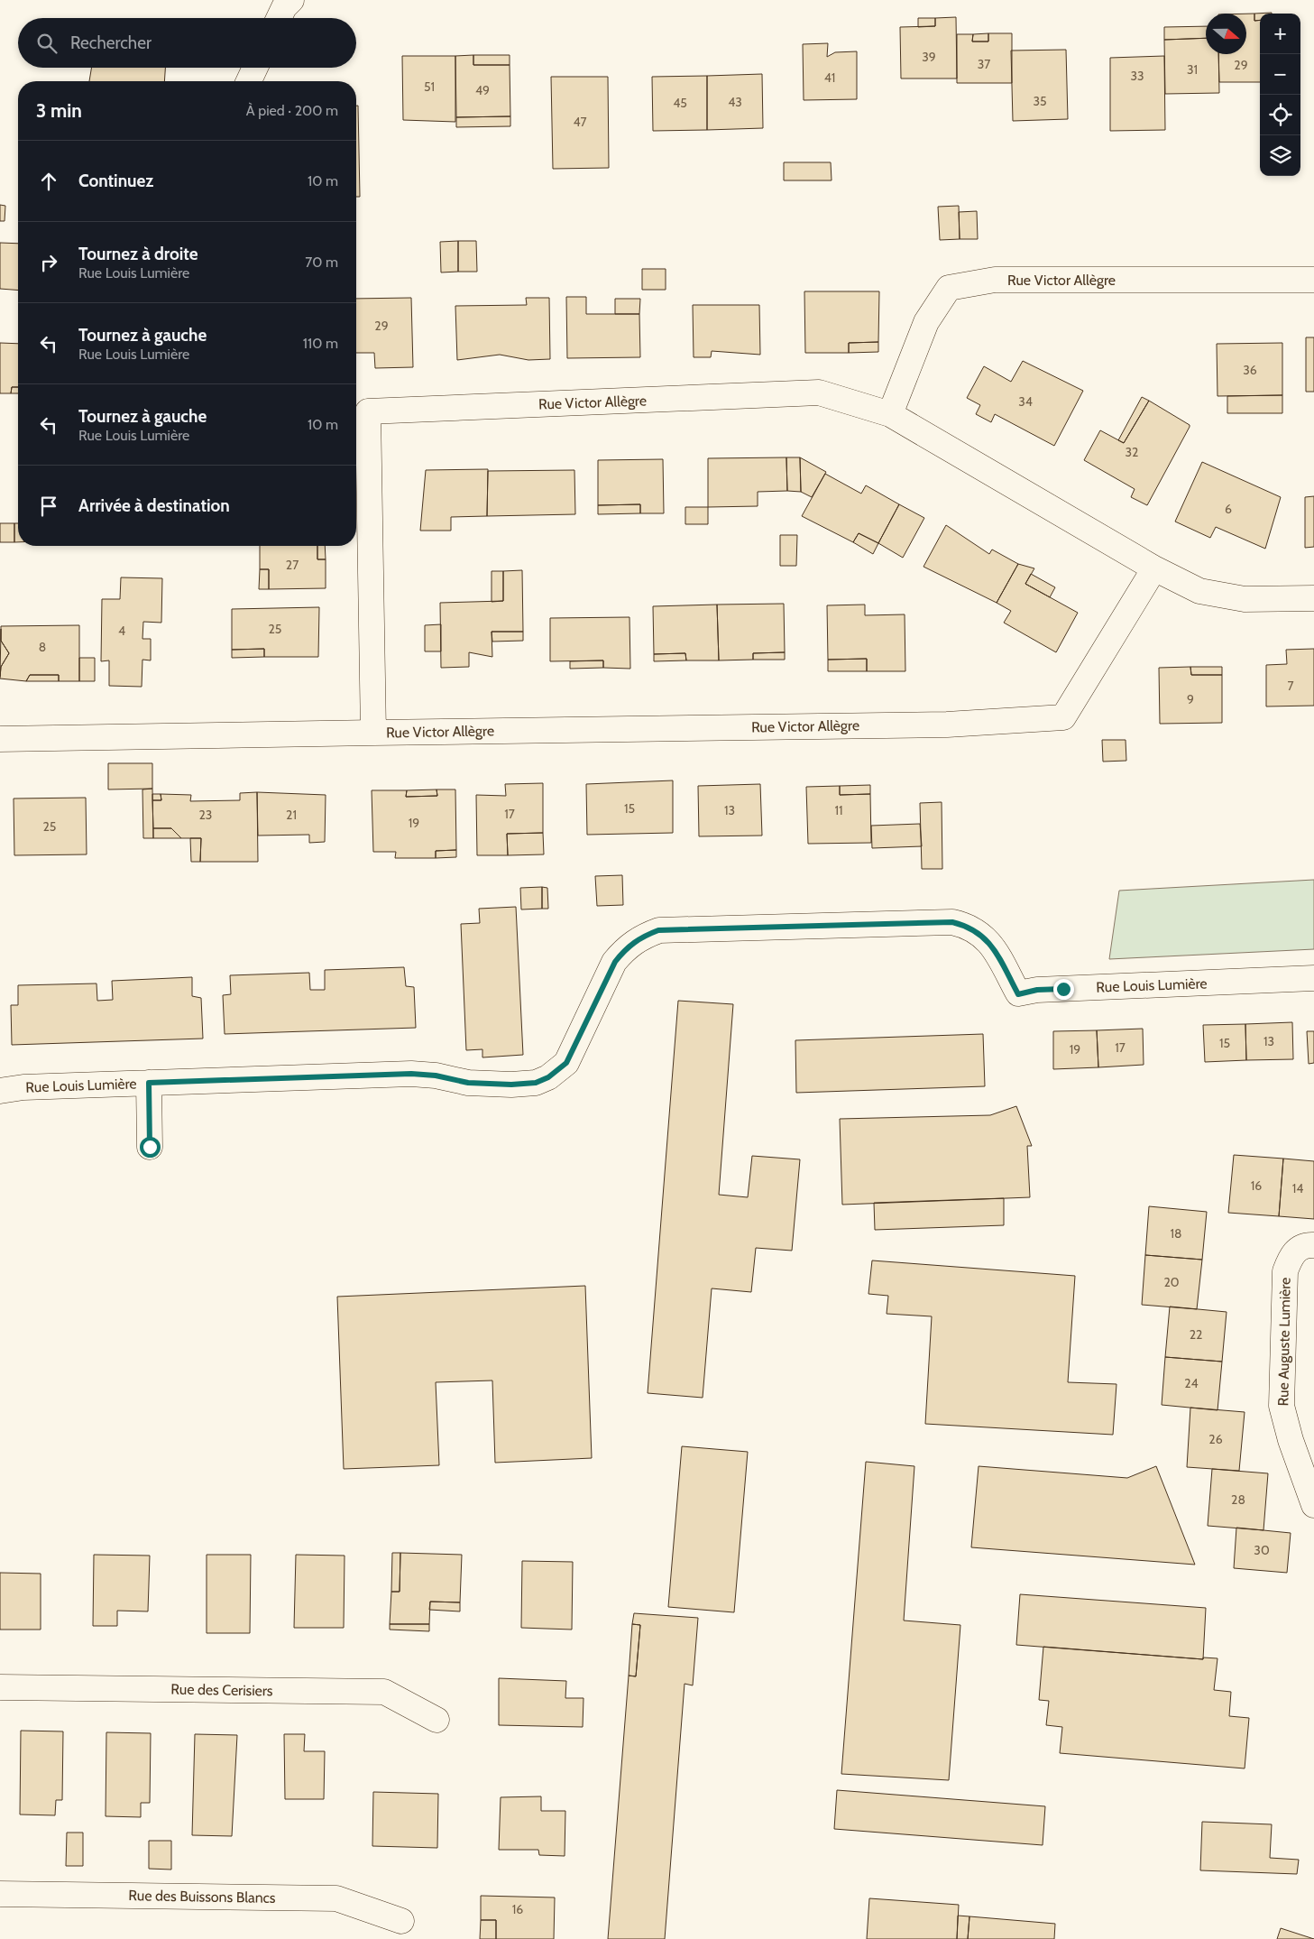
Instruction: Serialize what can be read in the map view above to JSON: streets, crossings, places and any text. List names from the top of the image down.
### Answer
{
  "streets": {
    "street": [
      "Rue Victor Allègre",
      "Rue Louis Lumière",
      "Rue Auguste Lumière",
      "Rue des Cerisiers",
      "Rue des Buissons Blancs"
    ]
  },
  "house_numbers": [
    "39",
    "37",
    "29",
    "31",
    "33",
    "41",
    "51",
    "49",
    "35",
    "43",
    "45",
    "47",
    "29",
    "36",
    "34",
    "32",
    "6",
    "27",
    "25",
    "4",
    "8",
    "7",
    "9",
    "15",
    "13",
    "11",
    "17",
    "23",
    "21",
    "19",
    "25",
    "13",
    "15",
    "17",
    "19",
    "16",
    "14",
    "18",
    "20",
    "22",
    "24",
    "26",
    "28",
    "30",
    "16"
  ],
  "north": "right",
  "page": {
    "map_buttons": ["+", "−"],
    "search": "Rechercher",
    "heading": ["3 min", "À pied · 200 m"],
    "list": [
      ["Continuez", "10 m"],
      ["Tournez à droite", "Rue Louis Lumière", "70 m"],
      ["Tournez à gauche", "Rue Louis Lumière", "110 m"],
      ["Tournez à gauche", "Rue Louis Lumière", "10 m"],
      "Arrivée à destination"
    ]
  }
}
